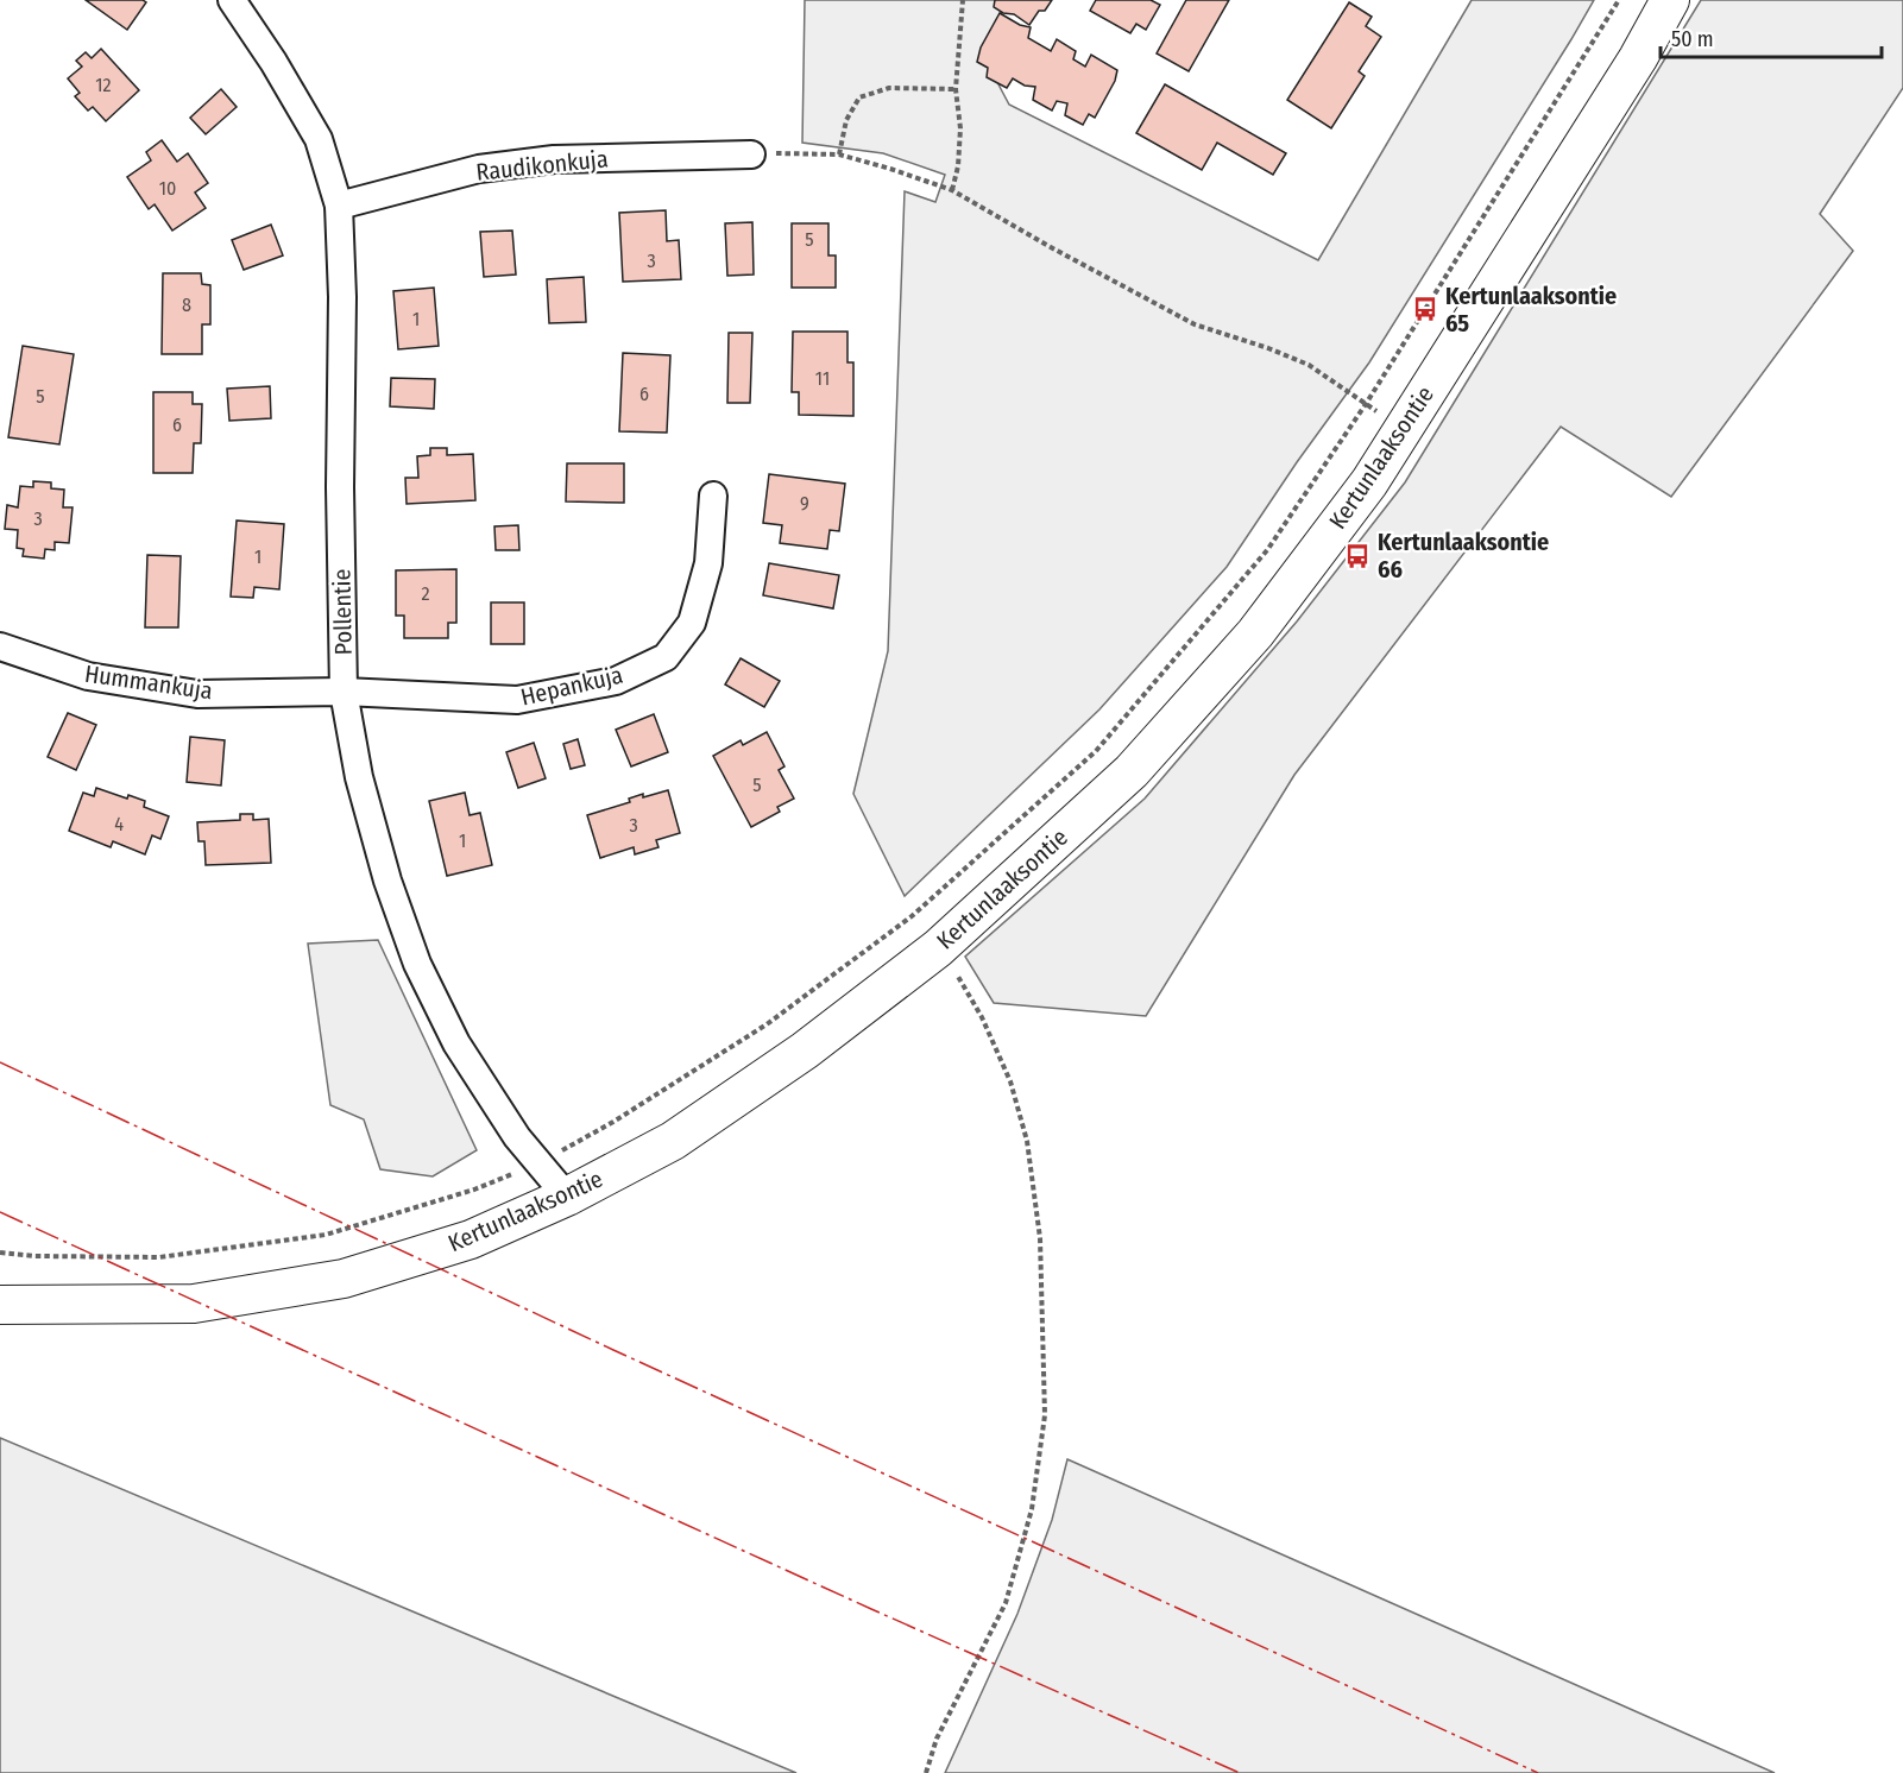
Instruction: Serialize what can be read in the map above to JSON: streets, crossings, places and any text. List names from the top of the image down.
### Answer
{
  "streets": {
    "street": [
      "Raudikonkuja",
      "Kertunlaaksontie",
      "Pollentie",
      "Hummankuja",
      "Hepankuja"
    ]
  },
  "crossings": [
    ["Raudikonkuja", "Pollentie"],
    ["Kertunlaaksontie", "Pollentie"],
    ["Pollentie", "Hummankuja"],
    ["Pollentie", "Hepankuja"],
    ["Hummankuja", "Hepankuja"]
  ],
  "places": {
    "bus stop": ["Kertunlaaksontie 65", "Kertunlaaksontie 66"]
  },
  "house_numbers": [
    "12",
    "10",
    "5",
    "3",
    "8",
    "1",
    "11",
    "6",
    "5",
    "6",
    "9",
    "3",
    "1",
    "2",
    "5",
    "4",
    "3",
    "1"
  ],
  "scale_bar": "50 m"
}
